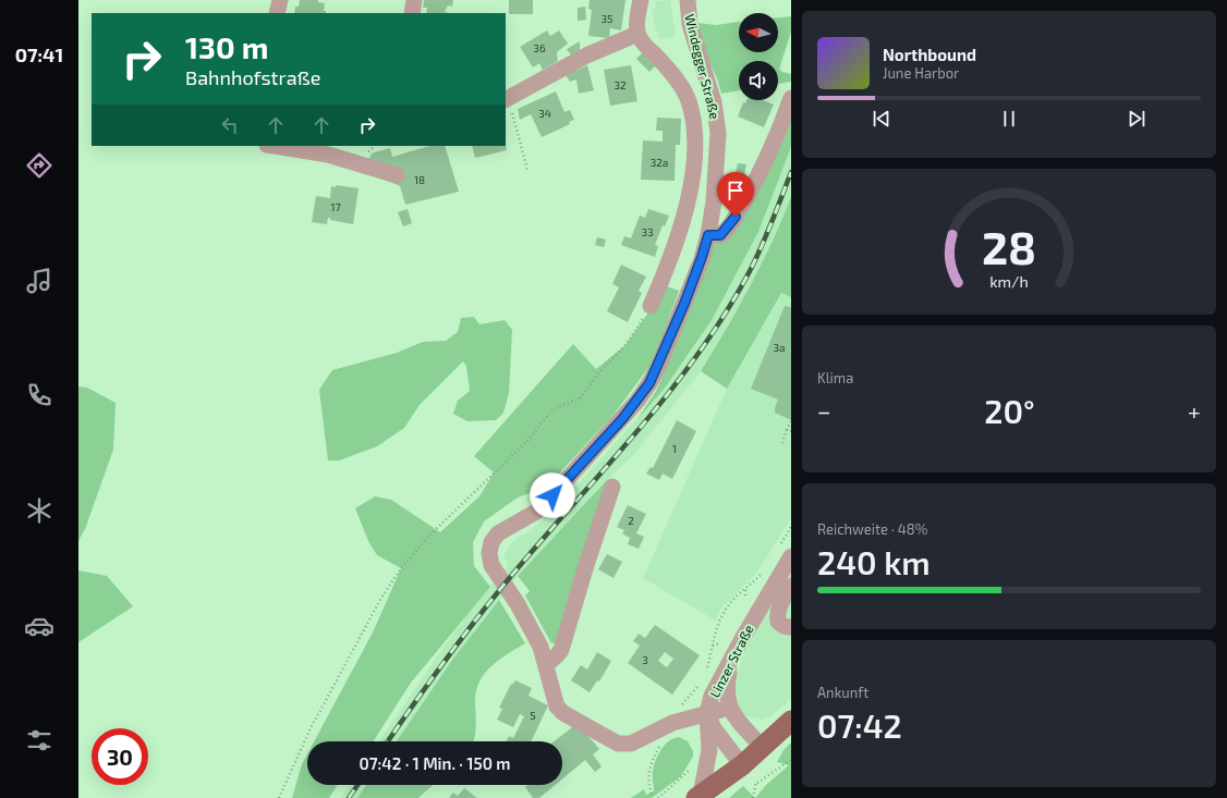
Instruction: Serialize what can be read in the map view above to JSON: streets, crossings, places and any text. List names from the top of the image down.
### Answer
{
  "streets": {
    "street": ["Windegger Straße", "Linzer Straße"]
  },
  "crossings": [
    ["Windegger Straße", "Linzer Straße"]
  ],
  "house_numbers": [
    "35",
    "36",
    "32",
    "34",
    "32a",
    "18",
    "17",
    "33",
    "3a",
    "1",
    "2",
    "3",
    "5"
  ],
  "north": "left",
  "page": {
    "tabs": "07:41",
    "turn": ["130 m", "Bahnhofstraße"],
    "song": ["Northbound", "June Harbor"],
    "tile": [
      "Klima",
      ["Reichweite · 48%", "240 km"],
      ["Ankunft", "07:42"]
    ],
    "heat": ["−", "20°", "+"],
    "limit": "30",
    "trip": "07:42 · 1 Min. · 150 m",
    "gauge": ["28", "km/h"]
  }
}
